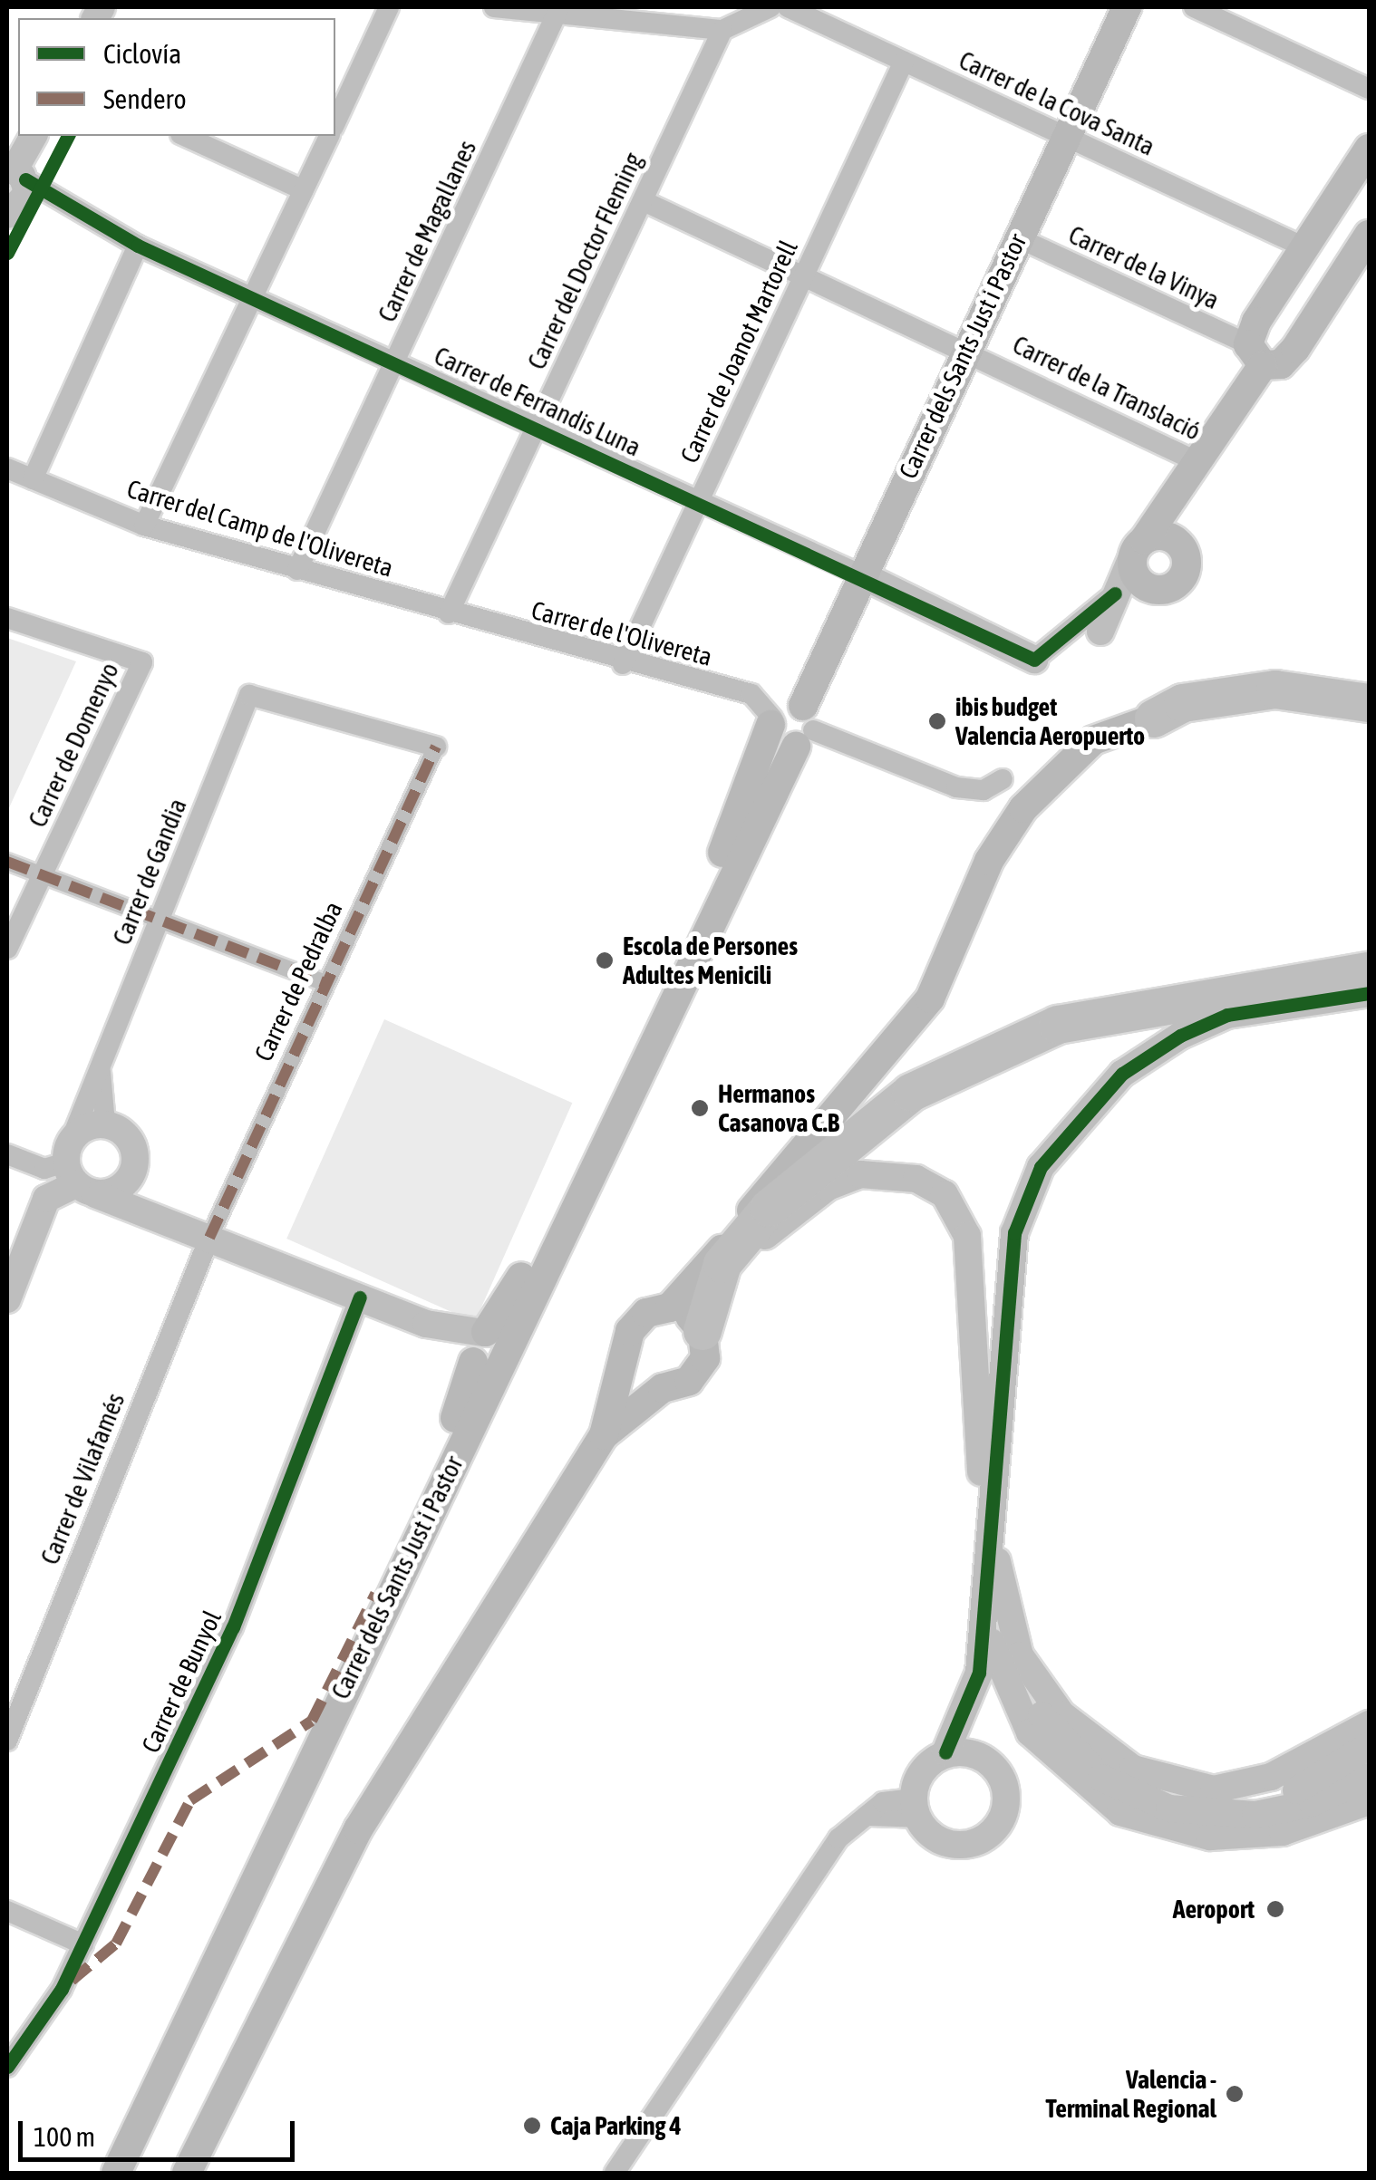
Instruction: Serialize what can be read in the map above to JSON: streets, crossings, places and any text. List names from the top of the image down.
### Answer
{
  "streets": {
    "main road": ["Carrer dels Sants Just i Pastor"],
    "street": [
      "Carrer de la Cova Santa",
      "Carrer de Magallanes",
      "Carrer del Doctor Fleming",
      "Carrer de la Vinya",
      "Carrer de Joanot Martorell",
      "Carrer de la Translació",
      "Carrer de Ferrandis Luna",
      "Carrer del Camp de l'Olivereta",
      "Carrer de l'Olivereta",
      "Carrer de Domenyo",
      "Carrer de Gandia",
      "Carrer de Pedralba",
      "Carrer de Vilafamés",
      "Carrer de Bunyol"
    ]
  },
  "crossings": [
    ["Carrer de la Cova Santa", "Carrer de Joanot Martorell"],
    ["Carrer de la Cova Santa", "Carrer dels Sants Just i Pastor"],
    ["Carrer de Magallanes", "Carrer de Ferrandis Luna"],
    ["Carrer de Magallanes", "Carrer del Camp de l'Olivereta"],
    ["Carrer del Doctor Fleming", "Carrer de la Translació"],
    ["Carrer del Doctor Fleming", "Carrer de Ferrandis Luna"],
    ["Carrer del Doctor Fleming", "Carrer del Camp de l'Olivereta"],
    ["Carrer del Doctor Fleming", "Carrer de l'Olivereta"],
    ["Carrer de la Vinya", "Carrer dels Sants Just i Pastor"],
    ["Carrer de Joanot Martorell", "Carrer de la Translació"],
    ["Carrer de Joanot Martorell", "Carrer de Ferrandis Luna"],
    ["Carrer de Joanot Martorell", "Carrer de l'Olivereta"],
    ["Carrer dels Sants Just i Pastor", "Carrer de la Translació"],
    ["Carrer dels Sants Just i Pastor", "Carrer de Ferrandis Luna"],
    ["Carrer dels Sants Just i Pastor", "Carrer de l'Olivereta"],
    ["Carrer del Camp de l'Olivereta", "Carrer de l'Olivereta"],
    ["Carrer de Gandia", "Carrer de Pedralba"],
    ["Carrer de Pedralba", "Carrer de Vilafamés"]
  ],
  "places": [
    "ibis budget Valencia Aeropuerto",
    "Escola de Persones Adultes Menicili",
    "Hermanos Casanova C.B",
    "Aeroport",
    "Valencia - Terminal Regional",
    "Caja Parking 4"
  ],
  "legend": ["Ciclovía", "Sendero"],
  "scale_bar": "100 m"
}
